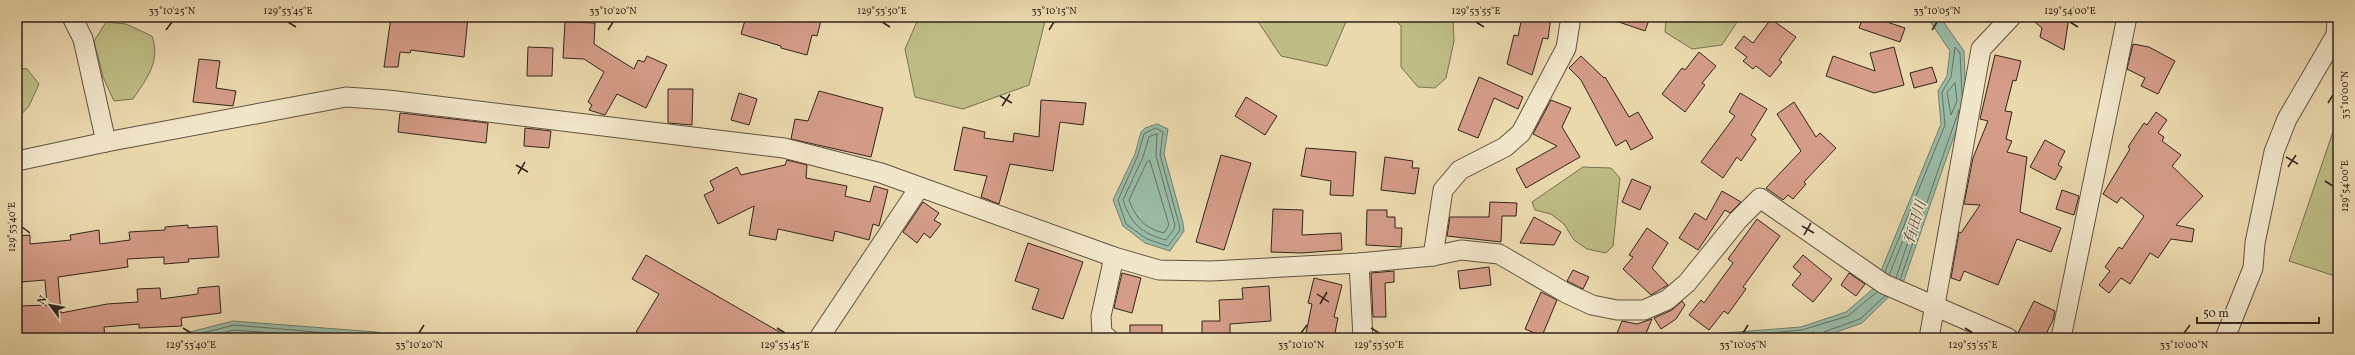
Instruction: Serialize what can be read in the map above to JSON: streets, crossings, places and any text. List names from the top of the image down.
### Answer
{
  "water": ["有田川"],
  "scale_bar": "50 m",
  "north": "top left",
  "coordinates": [
    "33°10'25\"N",
    "129°53'45\"E",
    "33°10'20\"N",
    "129°53'50\"E",
    "33°10'15\"N",
    "129°53'55\"E",
    "33°10'05\"N",
    "129°54'00\"E",
    "33°10'00\"N",
    "129°53'40\"E",
    "33°10'10\"N"
  ]
}
